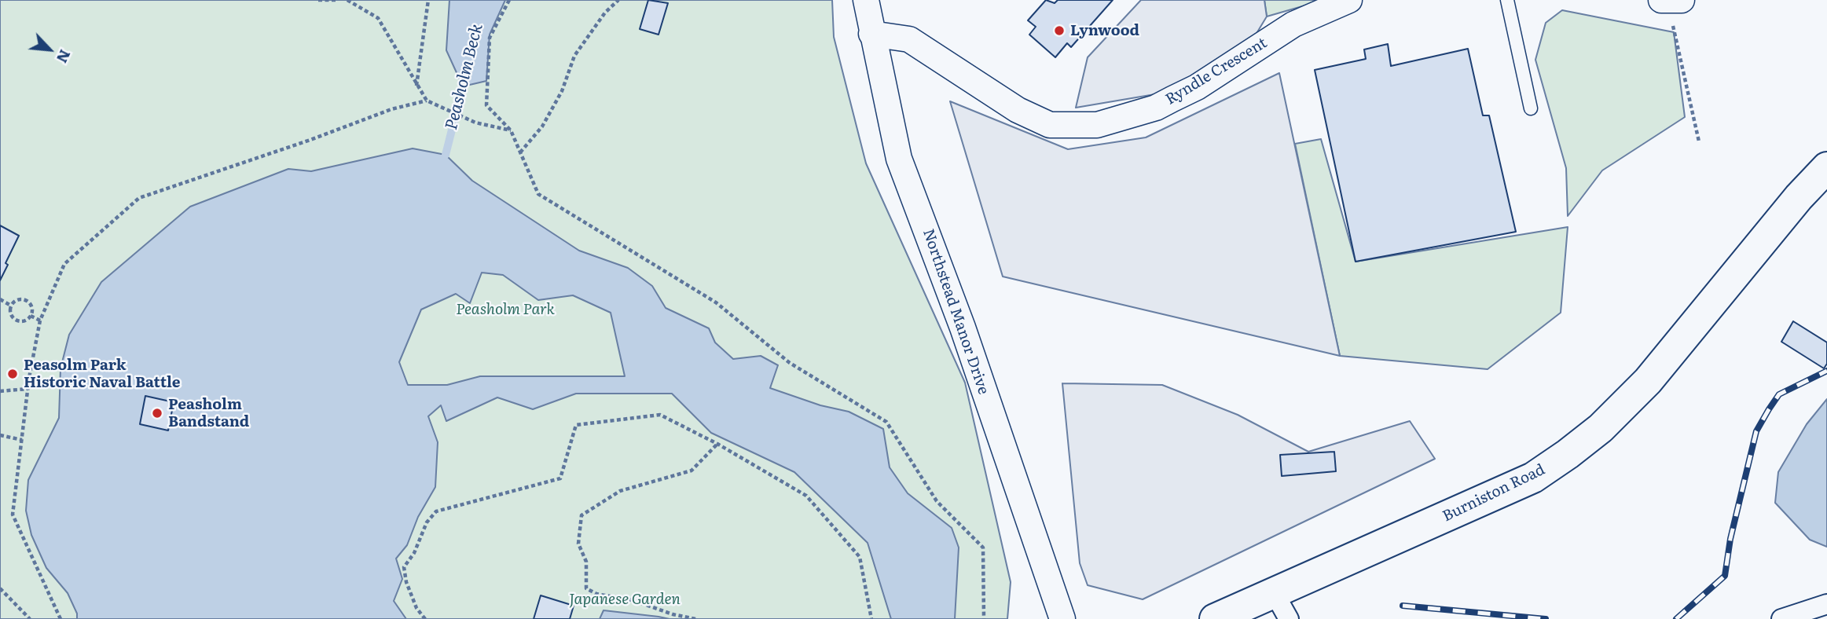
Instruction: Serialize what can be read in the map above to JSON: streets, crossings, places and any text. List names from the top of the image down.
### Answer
{
  "streets": {
    "main road": ["Burniston Road"],
    "street": ["Ryndle Crescent", "Northstead Manor Drive"]
  },
  "crossings": [
    ["Ryndle Crescent", "Northstead Manor Drive"]
  ],
  "water": ["Peasholm Beck"],
  "parks": ["Peasholm Park", "Japanese Garden"],
  "places": ["Lynwood", "Peasolm Park Historic Naval Battle", "Peasholm Bandstand"],
  "north": "bottom right"
}
